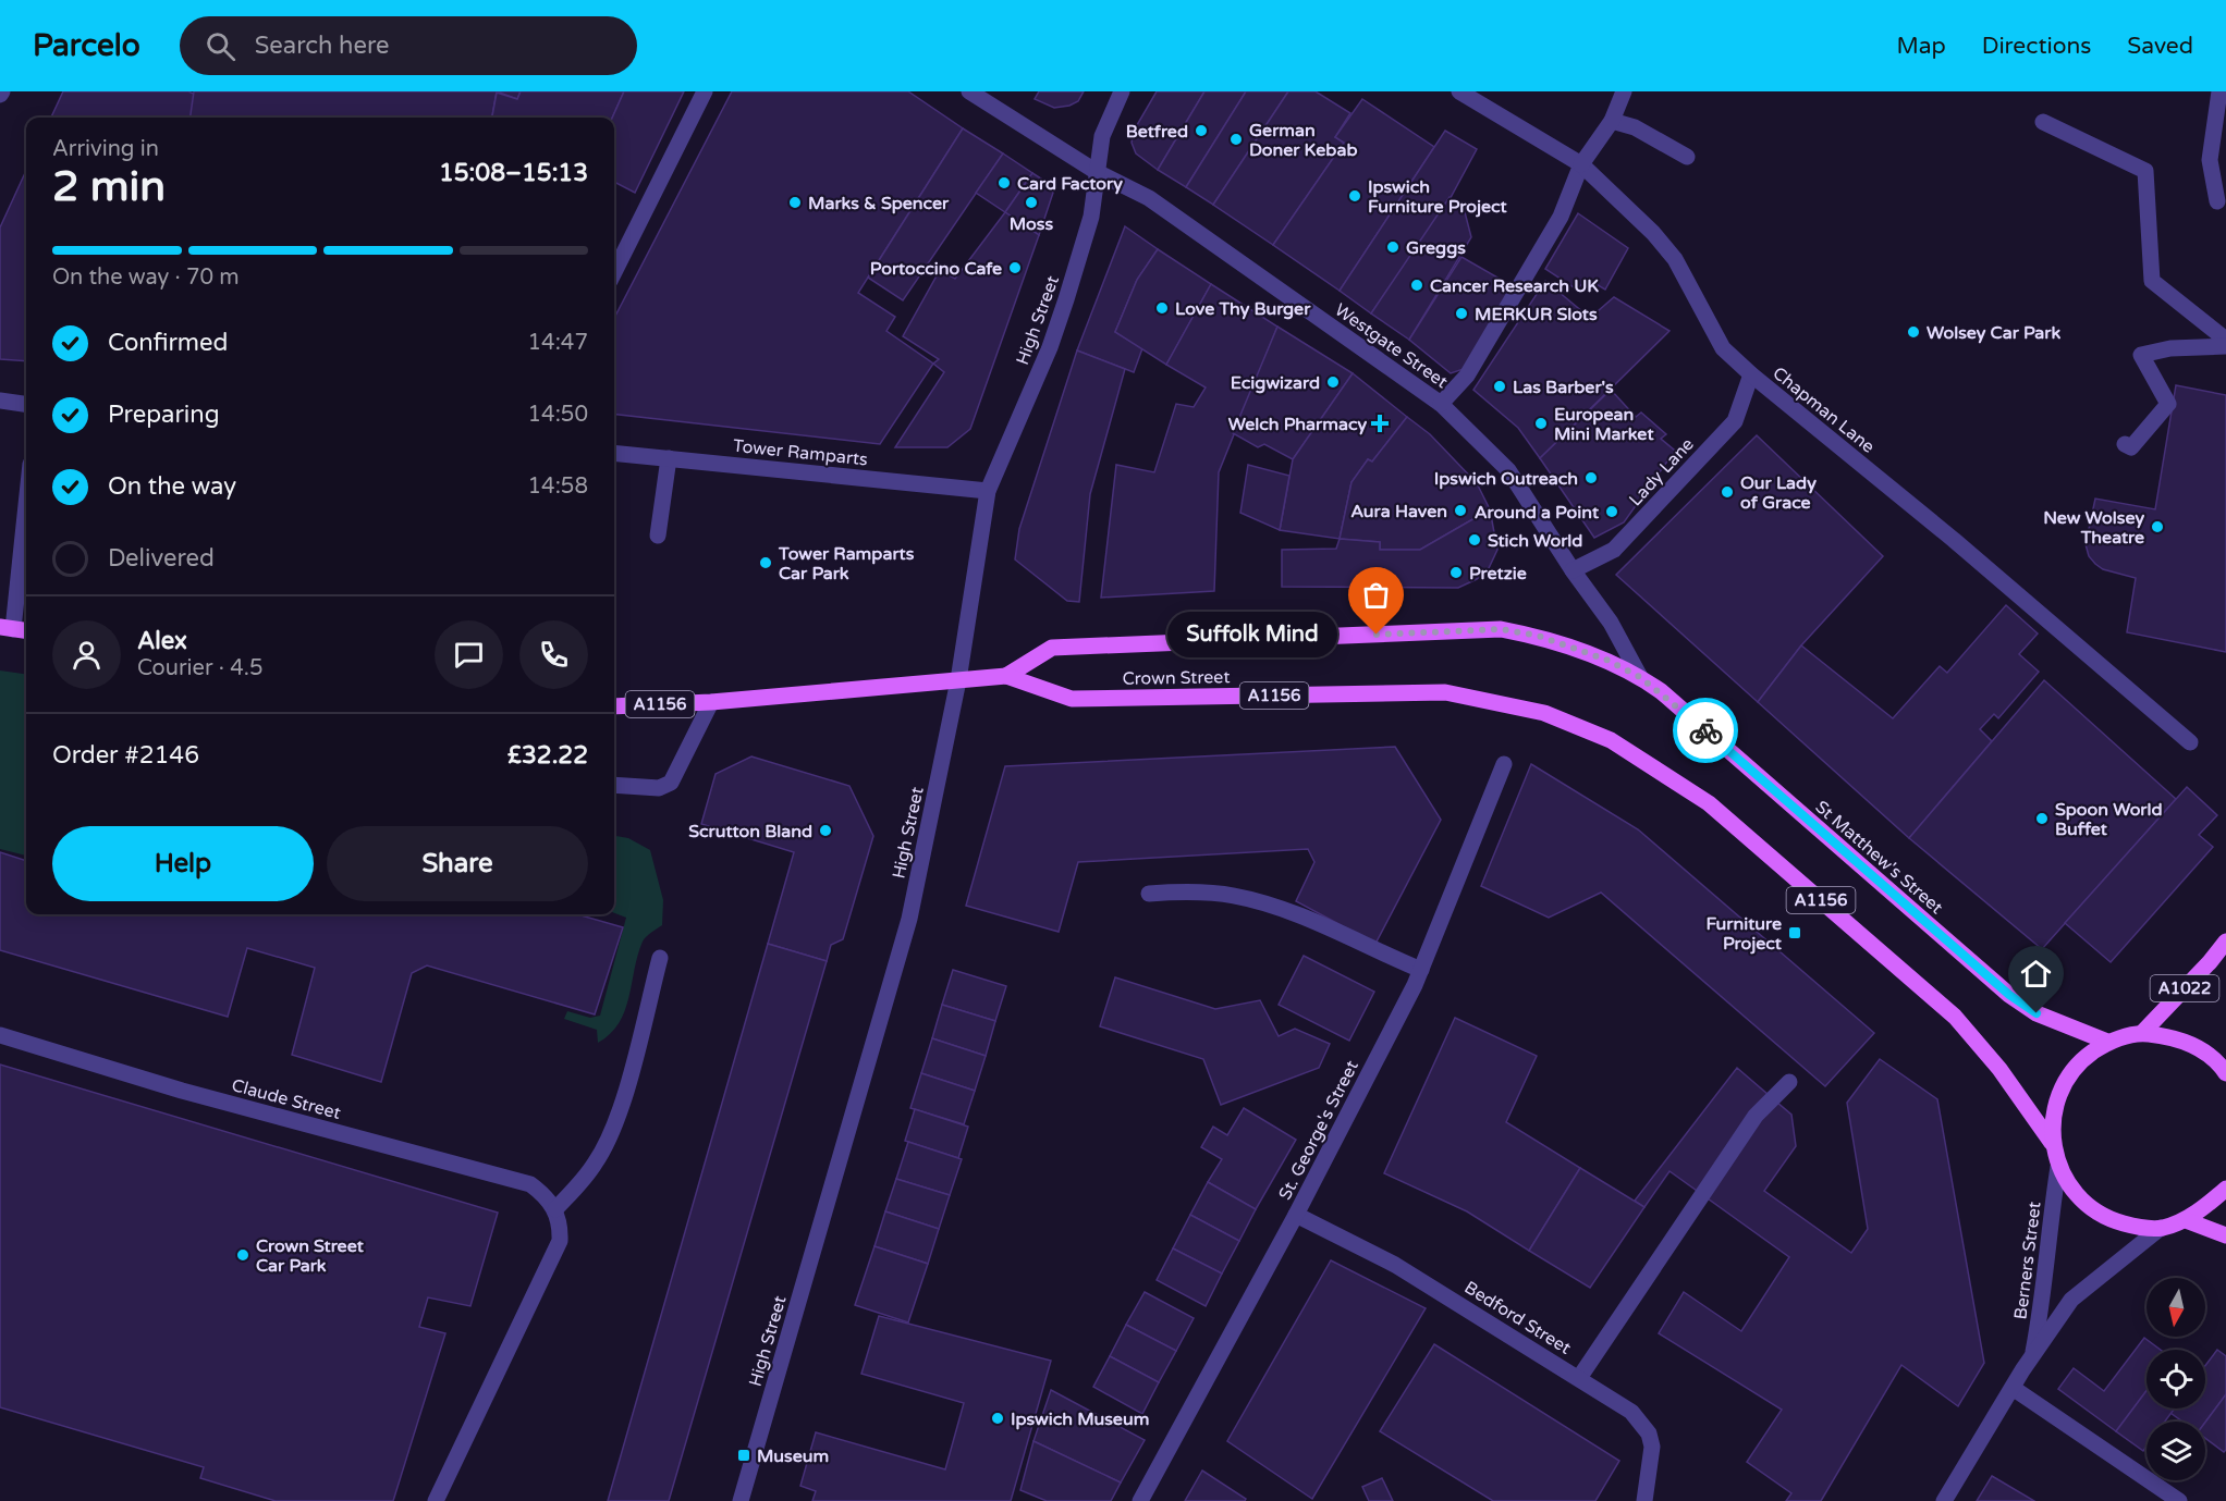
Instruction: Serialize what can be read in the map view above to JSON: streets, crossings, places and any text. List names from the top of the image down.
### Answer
{
  "streets": {
    "main road": [
      "Crown Street",
      "A1156",
      "St Matthew's Street",
      "A1022"
    ],
    "street": [
      "High Street",
      "Westgate Street",
      "Chapman Lane",
      "Tower Ramparts",
      "Lady Lane",
      "Claude Street",
      "St. George's Street",
      "Berners Street",
      "Bedford Street"
    ]
  },
  "crossings": [
    ["High Street", "Westgate Street"],
    ["High Street", "Tower Ramparts"],
    ["High Street", "Crown Street"],
    ["Westgate Street", "Lady Lane"],
    ["Westgate Street", "Crown Street"],
    ["Westgate Street", "St Matthew's Street"],
    ["Chapman Lane", "Lady Lane"],
    ["Crown Street", "St Matthew's Street"],
    ["St. George's Street", "Bedford Street"]
  ],
  "places": {
    "other": [
      "Betfred",
      "German Doner Kebab",
      "Card Factory",
      "Ipswich Furniture Project",
      "Marks & Spencer",
      "Moss",
      "Greggs",
      "Portoccino Cafe",
      "Cancer Research UK",
      "Love Thy Burger",
      "MERKUR Slots",
      "Wolsey Car Park",
      "Ecigwizard",
      "Las Barber's",
      "European Mini Market",
      "Ipswich Outreach",
      "Our Lady of Grace",
      "Aura Haven",
      "Around a Point",
      "New Wolsey Theatre",
      "Stich World",
      "Tower Ramparts Car Park",
      "Pretzie",
      "Suffolk Mind",
      "Spoon World Buffet",
      "Scrutton Bland",
      "Crown Street Car Park",
      "Ipswich Museum"
    ],
    "health": ["Welch Pharmacy"],
    "transit": ["Furniture Project", "Museum"]
  },
  "north": "bottom",
  "page": {
    "header": "Parcelo",
    "search": "Search here",
    "nav": ["Map", "Directions", "Saved"],
    "heading": ["2 min", "Arriving in", "15:08–15:13"],
    "panel": [
      "Alex",
      "Courier · 4.5",
      "Order #2146",
      "£32.22"
    ],
    "bar": "On the way · 70 m",
    "list": [
      ["Confirmed", "14:47"],
      ["Preparing", "14:50"],
      ["On the way", "14:58"],
      "Delivered"
    ],
    "bubble": "Suffolk Mind",
    "buttons": ["Help", "Share"]
  }
}
